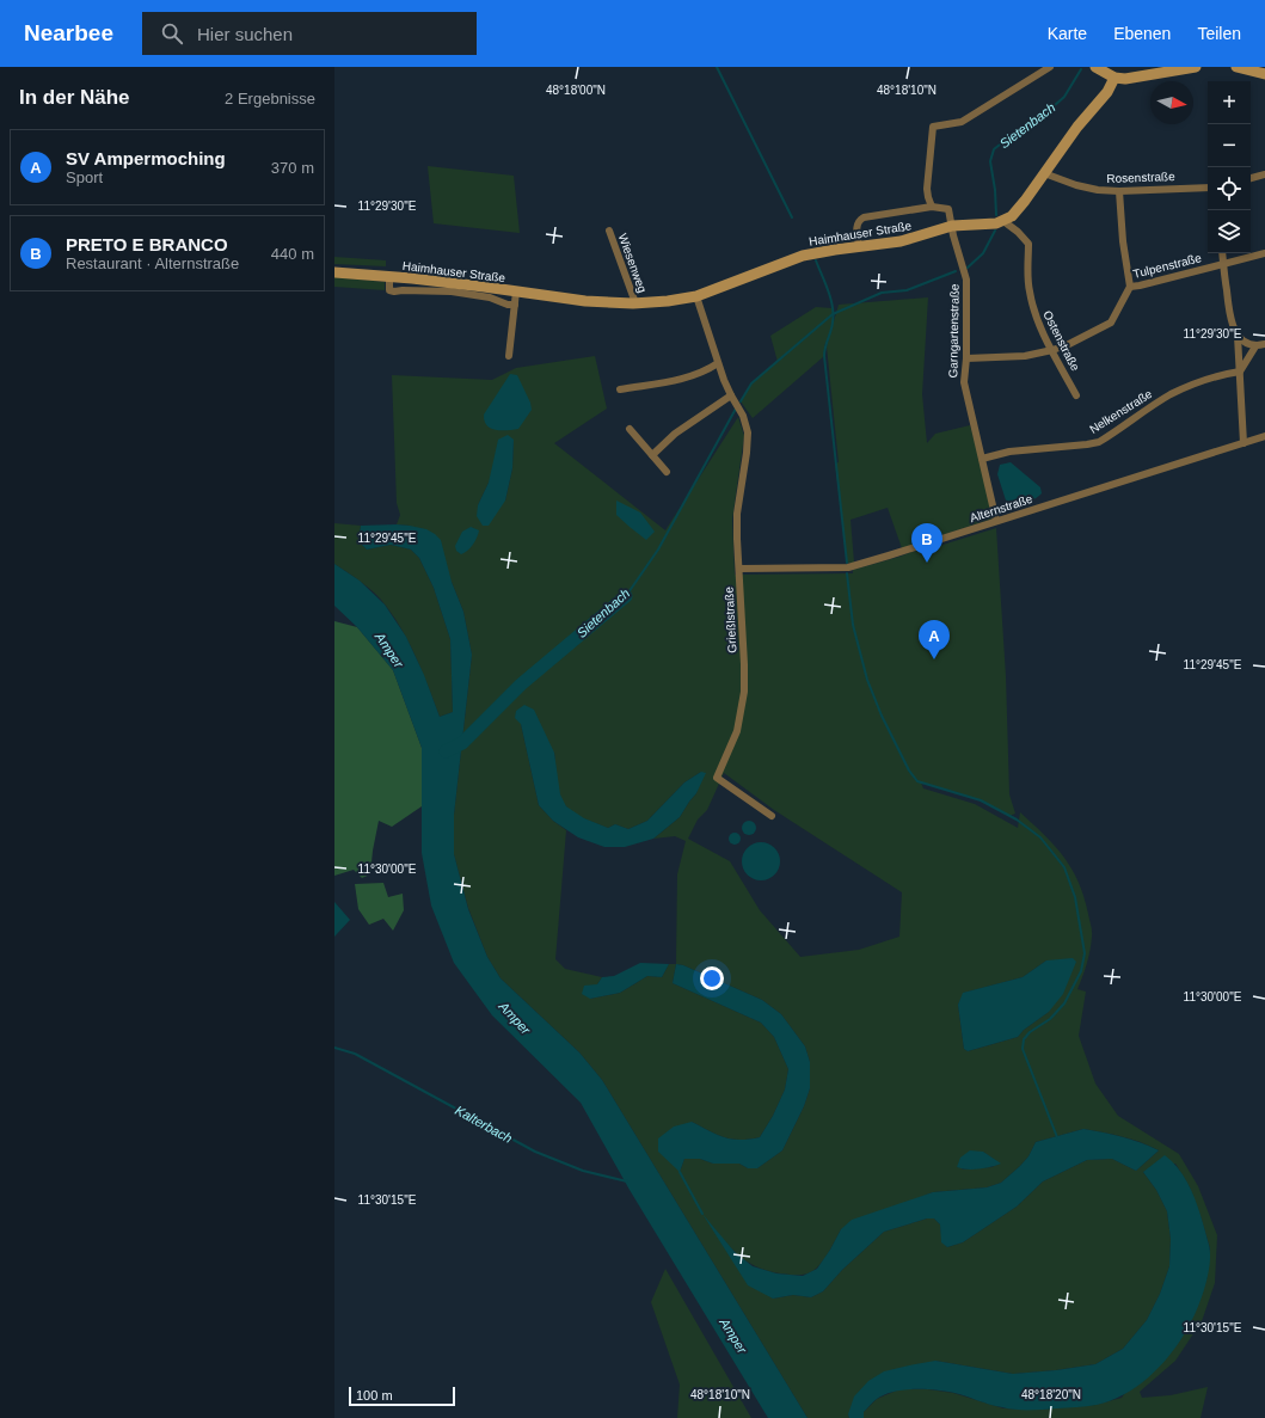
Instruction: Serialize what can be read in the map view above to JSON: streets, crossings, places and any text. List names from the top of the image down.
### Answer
{
  "streets": {
    "main road": ["Haimhauser Straße"],
    "street": [
      "Rosenstraße",
      "Wiesenweg",
      "Tulpenstraße",
      "Garngartenstraße",
      "Ostenstraße",
      "Nelkenstraße",
      "Alternstraße",
      "Grießlstraße"
    ]
  },
  "crossings": [
    ["Haimhauser Straße", "Wiesenweg"],
    ["Haimhauser Straße", "Garngartenstraße"],
    ["Haimhauser Straße", "Ostenstraße"],
    ["Haimhauser Straße", "Grießlstraße"],
    ["Garngartenstraße", "Nelkenstraße"],
    ["Garngartenstraße", "Alternstraße"],
    ["Alternstraße", "Grießlstraße"]
  ],
  "water": ["Sietenbach", "Amper", "Kalterbach"],
  "scale_bar": "100 m",
  "north": "right",
  "page": {
    "header": "Nearbee",
    "search": "Hier suchen",
    "nav": ["Karte", "Ebenen", "Teilen"],
    "heading": ["In der Nähe", "2 Ergebnisse"],
    "map_buttons": ["+", "−"],
    "list": [
      {
        "mark": "A",
        "name": "SV Ampermoching",
        "note": "Sport",
        "value": "370 m"
      },
      {
        "mark": "B",
        "name": "PRETO E BRANCO",
        "note": "Restaurant · Alternstraße",
        "value": "440 m"
      }
    ],
    "pins": ["B", "A"],
    "scale": "100 m"
  },
  "coordinates": [
    "48°18'00\"N",
    "48°18'10\"N",
    "11°29'30\"E",
    "11°29'45\"E",
    "11°30'00\"E",
    "11°30'15\"E",
    "48°18'20\"N"
  ]
}
